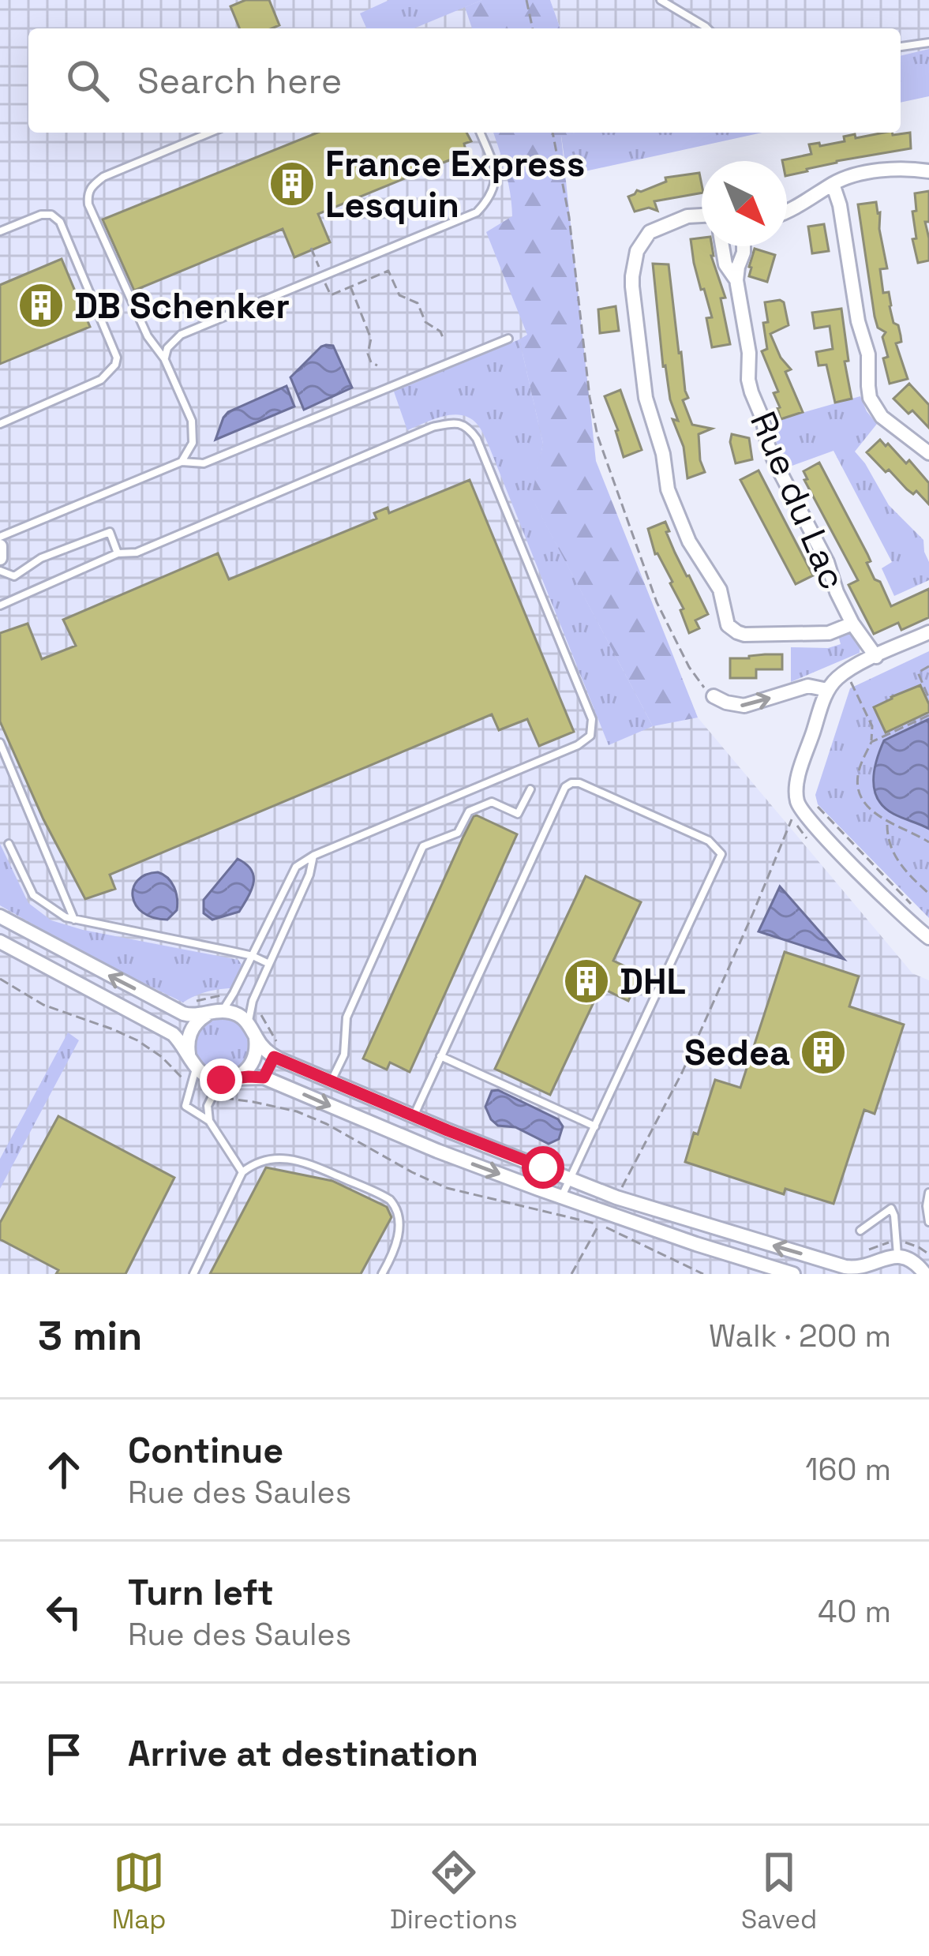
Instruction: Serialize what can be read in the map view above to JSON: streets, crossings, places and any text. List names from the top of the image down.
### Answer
{
  "streets": {
    "street": ["Rue du Lac"]
  },
  "places": {
    "building": [
      "France Express Lesquin",
      "DB Schenker",
      "DHL",
      "Sedea"
    ]
  },
  "north": "bottom right",
  "page": {
    "search": "Search here",
    "heading": ["3 min", "Walk · 200 m"],
    "list": [
      ["Continue", "Rue des Saules", "160 m"],
      ["Turn left", "Rue des Saules", "40 m"],
      "Arrive at destination"
    ],
    "nav": ["Map", "Directions", "Saved"]
  }
}
